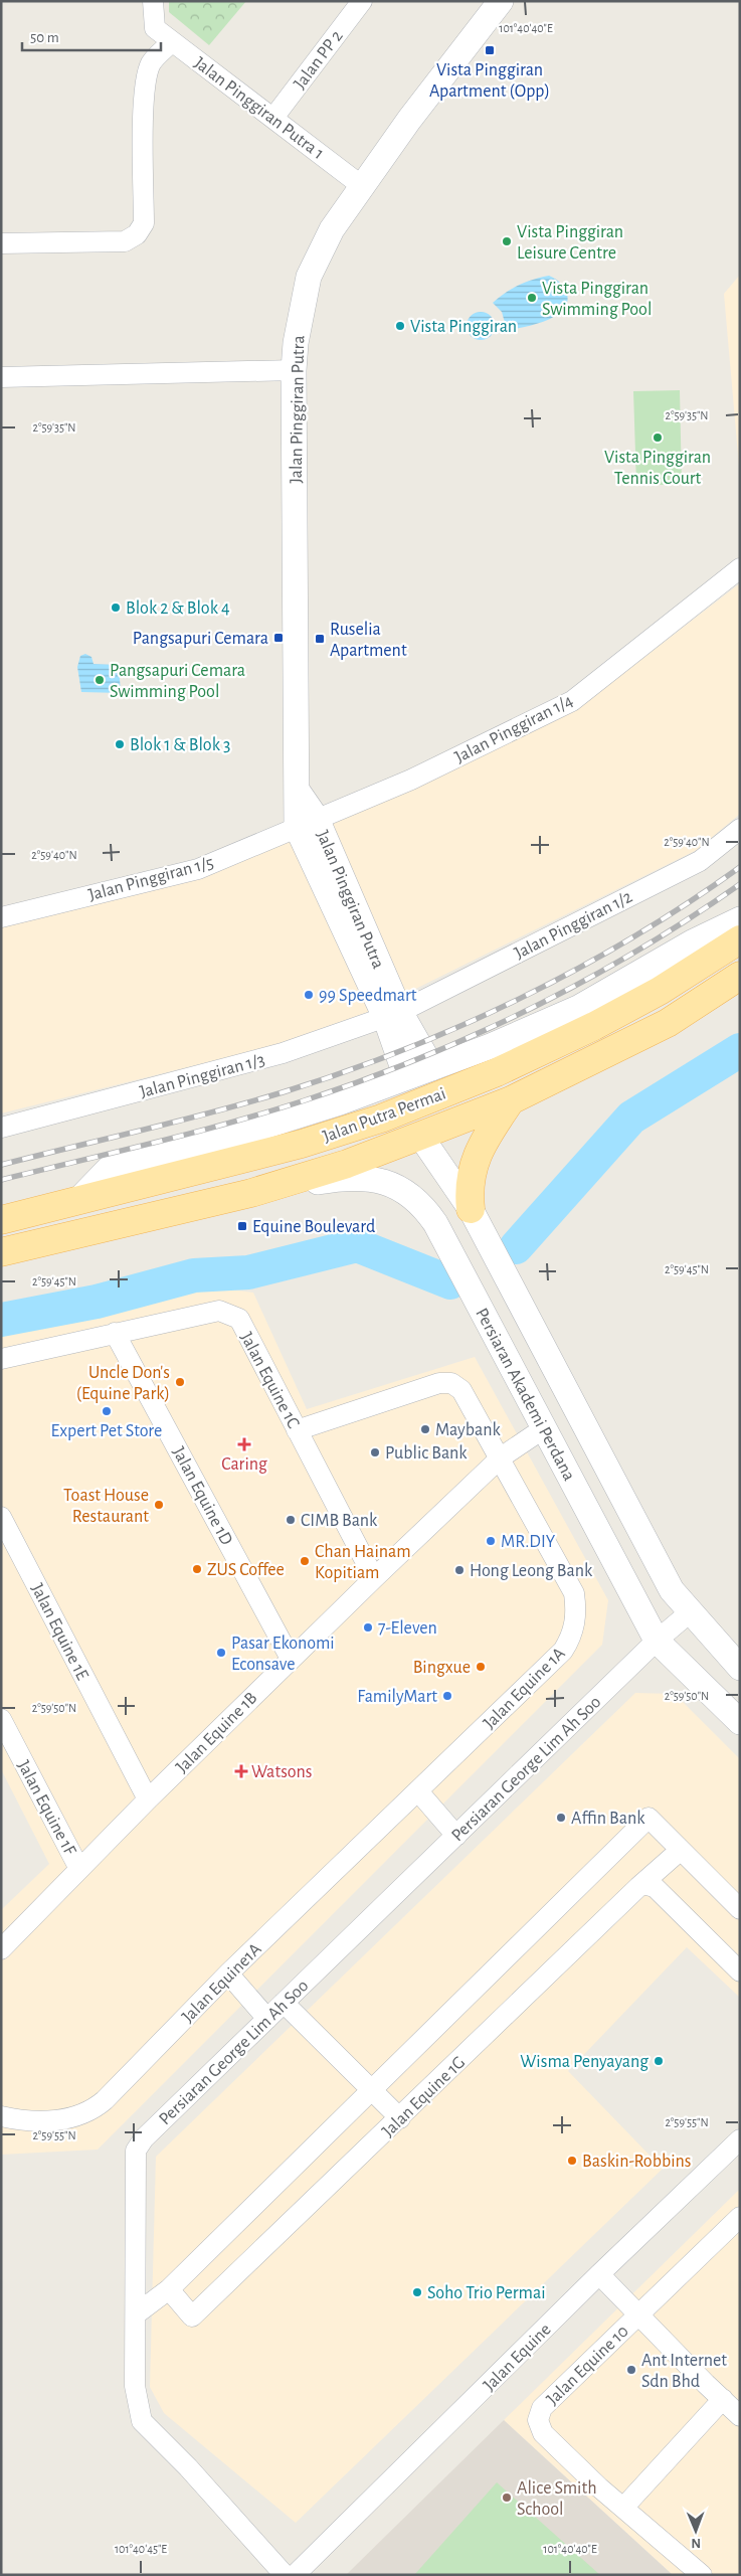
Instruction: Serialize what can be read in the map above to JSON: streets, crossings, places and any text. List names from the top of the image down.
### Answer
{
  "streets": {
    "main road": ["Jalan Putra Permai"],
    "street": [
      "Jalan PP 2",
      "Jalan Pinggiran Putra 1",
      "Jalan Pinggiran Putra",
      "Jalan Pinggiran 1/4",
      "Jalan Pinggiran 1/5",
      "Jalan Pinggiran 1/2",
      "Jalan Pinggiran 1/3",
      "Jalan Equine 1C",
      "Persiaran Akademi Perdana",
      "Jalan Equine 1D",
      "Jalan Equine 1E",
      "Jalan Equine 1A",
      "Jalan Equine 1B",
      "Persiaran George Lim Ah Soo",
      "Jalan Equine 1F",
      "Jalan Equine1A",
      "Jalan Equine 1G",
      "Jalan Equine",
      "Jalan Equine 10"
    ]
  },
  "crossings": [
    ["Jalan PP 2", "Jalan Pinggiran Putra 1"],
    ["Jalan Pinggiran Putra 1", "Jalan Pinggiran Putra"],
    ["Jalan Pinggiran Putra", "Jalan Pinggiran 1/4"],
    ["Jalan Pinggiran Putra", "Jalan Pinggiran 1/5"],
    ["Jalan Pinggiran Putra", "Jalan Pinggiran 1/2"],
    ["Jalan Pinggiran Putra", "Jalan Pinggiran 1/3"],
    ["Jalan Pinggiran 1/4", "Jalan Pinggiran 1/5"],
    ["Jalan Pinggiran 1/2", "Jalan Pinggiran 1/3"],
    ["Jalan Putra Permai", "Persiaran Akademi Perdana"],
    ["Jalan Equine 1C", "Jalan Equine 1D"],
    ["Jalan Equine 1C", "Jalan Equine 1B"],
    ["Persiaran Akademi Perdana", "Jalan Equine 1B"],
    ["Persiaran Akademi Perdana", "Persiaran George Lim Ah Soo"],
    ["Jalan Equine 1D", "Jalan Equine 1B"],
    ["Jalan Equine 1E", "Jalan Equine 1B"],
    ["Jalan Equine 1A", "Jalan Equine 1B"],
    ["Jalan Equine 1A", "Jalan Equine1A"],
    ["Jalan Equine 1B", "Jalan Equine 1F"]
  ],
  "places": {
    "transit": [
      "Vista Pinggiran Apartment (Opp)",
      "Pangsapuri Cemara",
      "Ruselia Apartment",
      "Equine Boulevard"
    ],
    "other": [
      "Vista Pinggiran Leisure Centre",
      "Vista Pinggiran Swimming Pool",
      "Vista Pinggiran",
      "Vista Pinggiran Tennis Court",
      "Blok 2 & Blok 4",
      "Pangsapuri Cemara Swimming Pool",
      "Blok 1 & Blok 3",
      "99 Speedmart",
      "Uncle Don's (Equine Park)",
      "Expert Pet Store",
      "Maybank",
      "Public Bank",
      "Toast House Restaurant",
      "CIMB Bank",
      "MR.DIY",
      "Chan Hainam Kopitiam",
      "ZUS Coffee",
      "Hong Leong Bank",
      "7-Eleven",
      "Pasar Ekonomi Econsave",
      "Bingxue",
      "FamilyMart",
      "Affin Bank",
      "Wisma Penyayang",
      "Baskin-Robbins",
      "Soho Trio Permai",
      "Ant Internet Sdn Bhd",
      "Alice Smith School"
    ],
    "health": ["Caring", "Watsons"]
  },
  "scale_bar": "50 m",
  "north": "bottom",
  "coordinates": [
    "101°40'40\"E",
    "2°59'35\"N",
    "2°59'40\"N",
    "2°59'45\"N",
    "2°59'50\"N",
    "2°59'55\"N",
    "101°40'45\"E"
  ]
}
